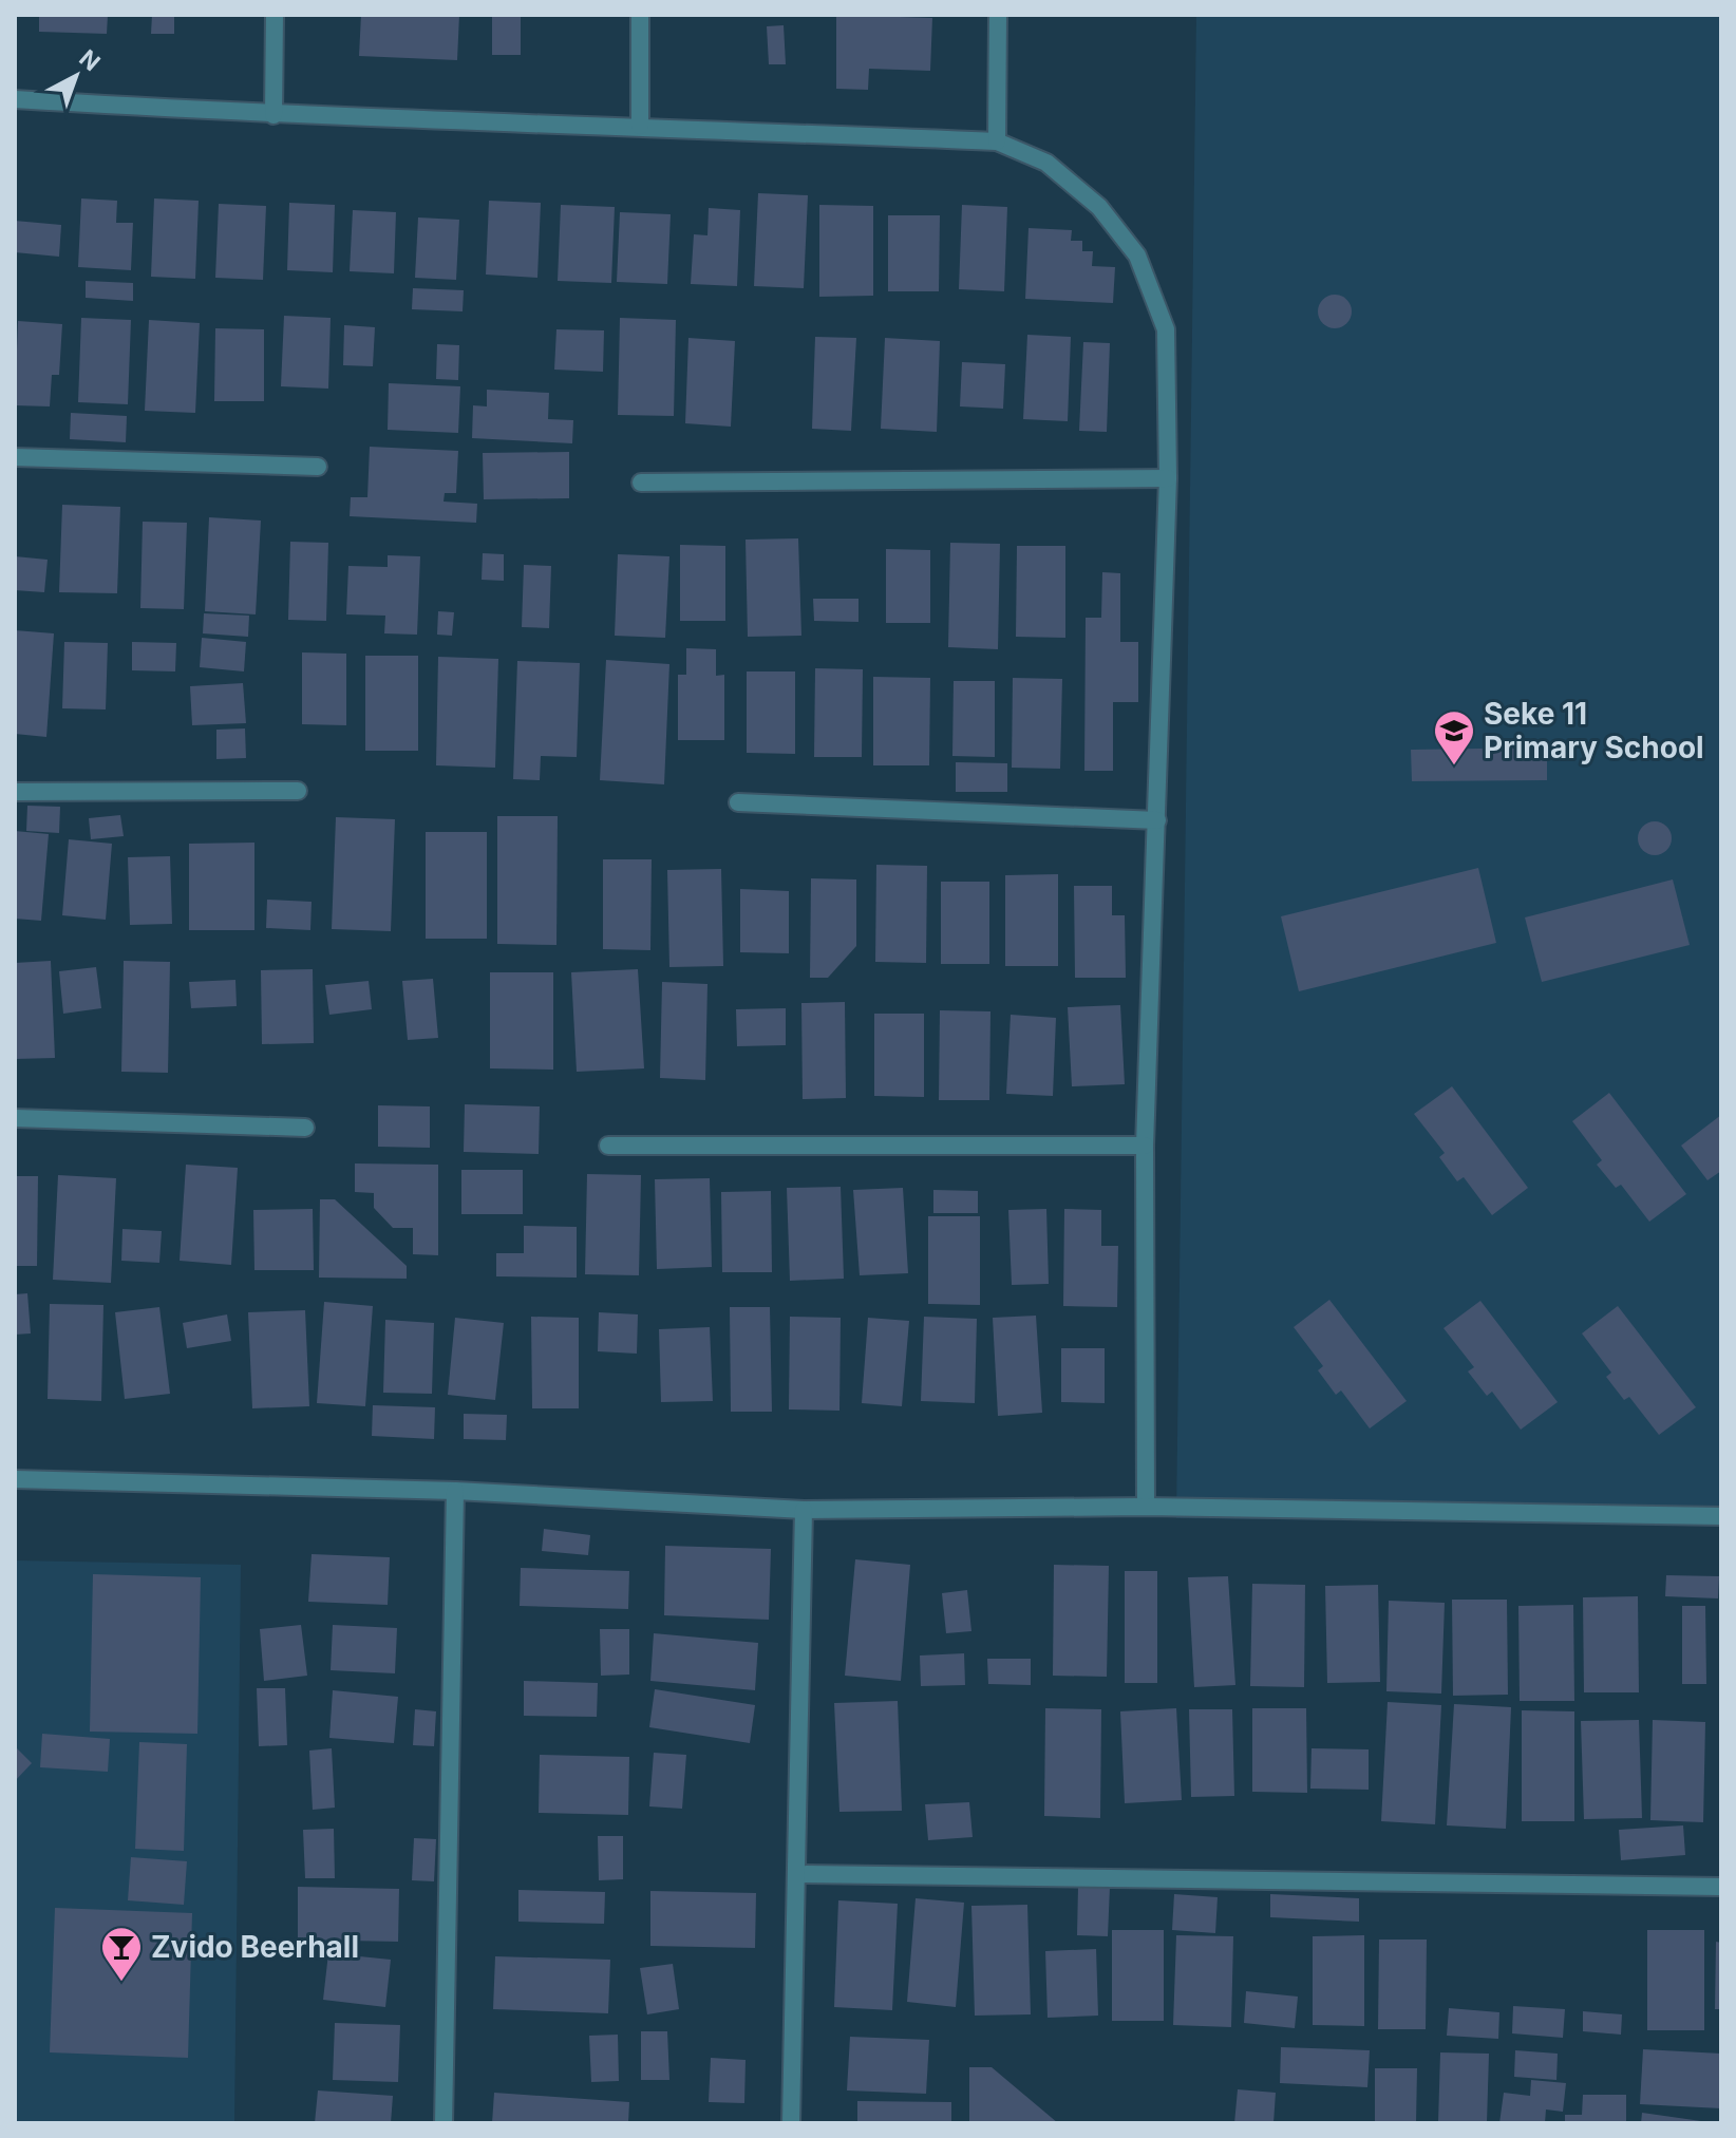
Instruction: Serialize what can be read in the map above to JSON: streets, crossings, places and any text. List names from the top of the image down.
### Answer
{
  "places": {
    "school or university": ["Seke 11 Primary School"],
    "bar": ["Zvido Beerhall"]
  },
  "north": "top right"
}
